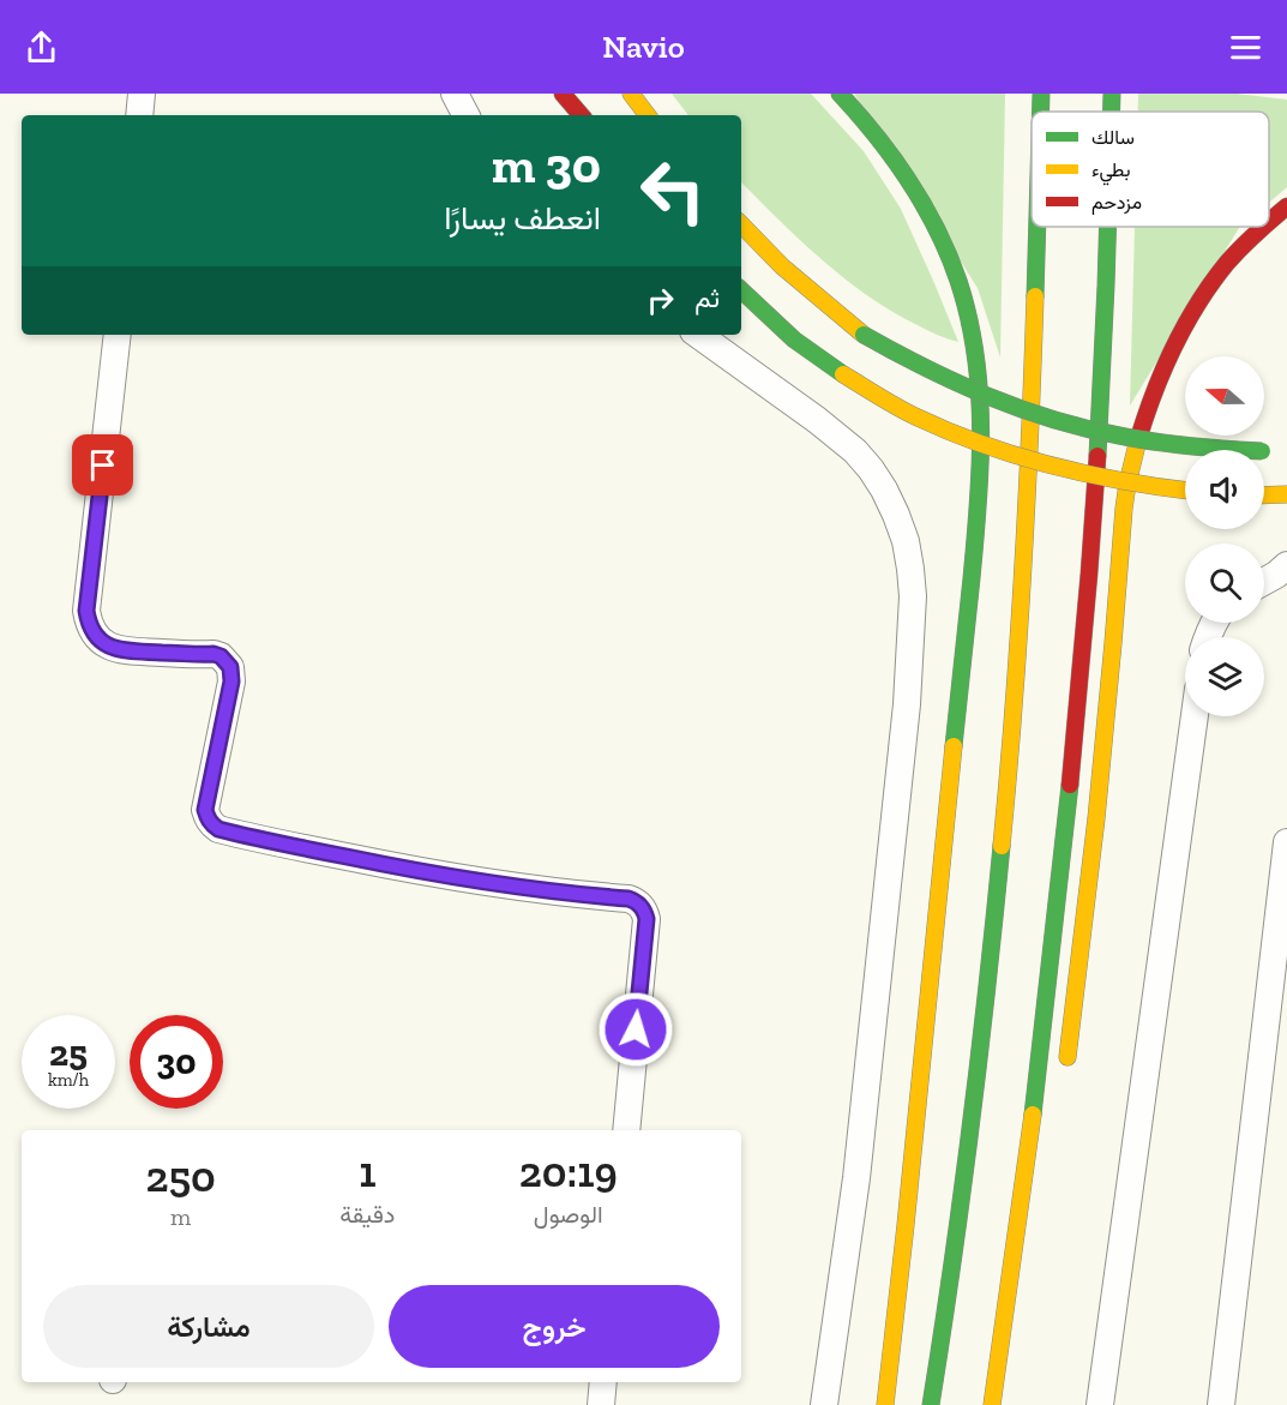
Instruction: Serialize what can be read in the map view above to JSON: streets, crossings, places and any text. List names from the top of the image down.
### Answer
{
  "legend": ["سالك", "بطيء", "مزدحم"],
  "north": "left",
  "page": {
    "header": "Navio",
    "turn": ["30 m", "انعطف يسارًا"],
    "then": "ثم",
    "speed": "25 km/h",
    "limit": "30",
    "eta": [
      "20:19",
      "الوصول",
      "1",
      "دقيقة",
      "250",
      "m"
    ],
    "buttons": ["خروج", "مشاركة"]
  }
}
